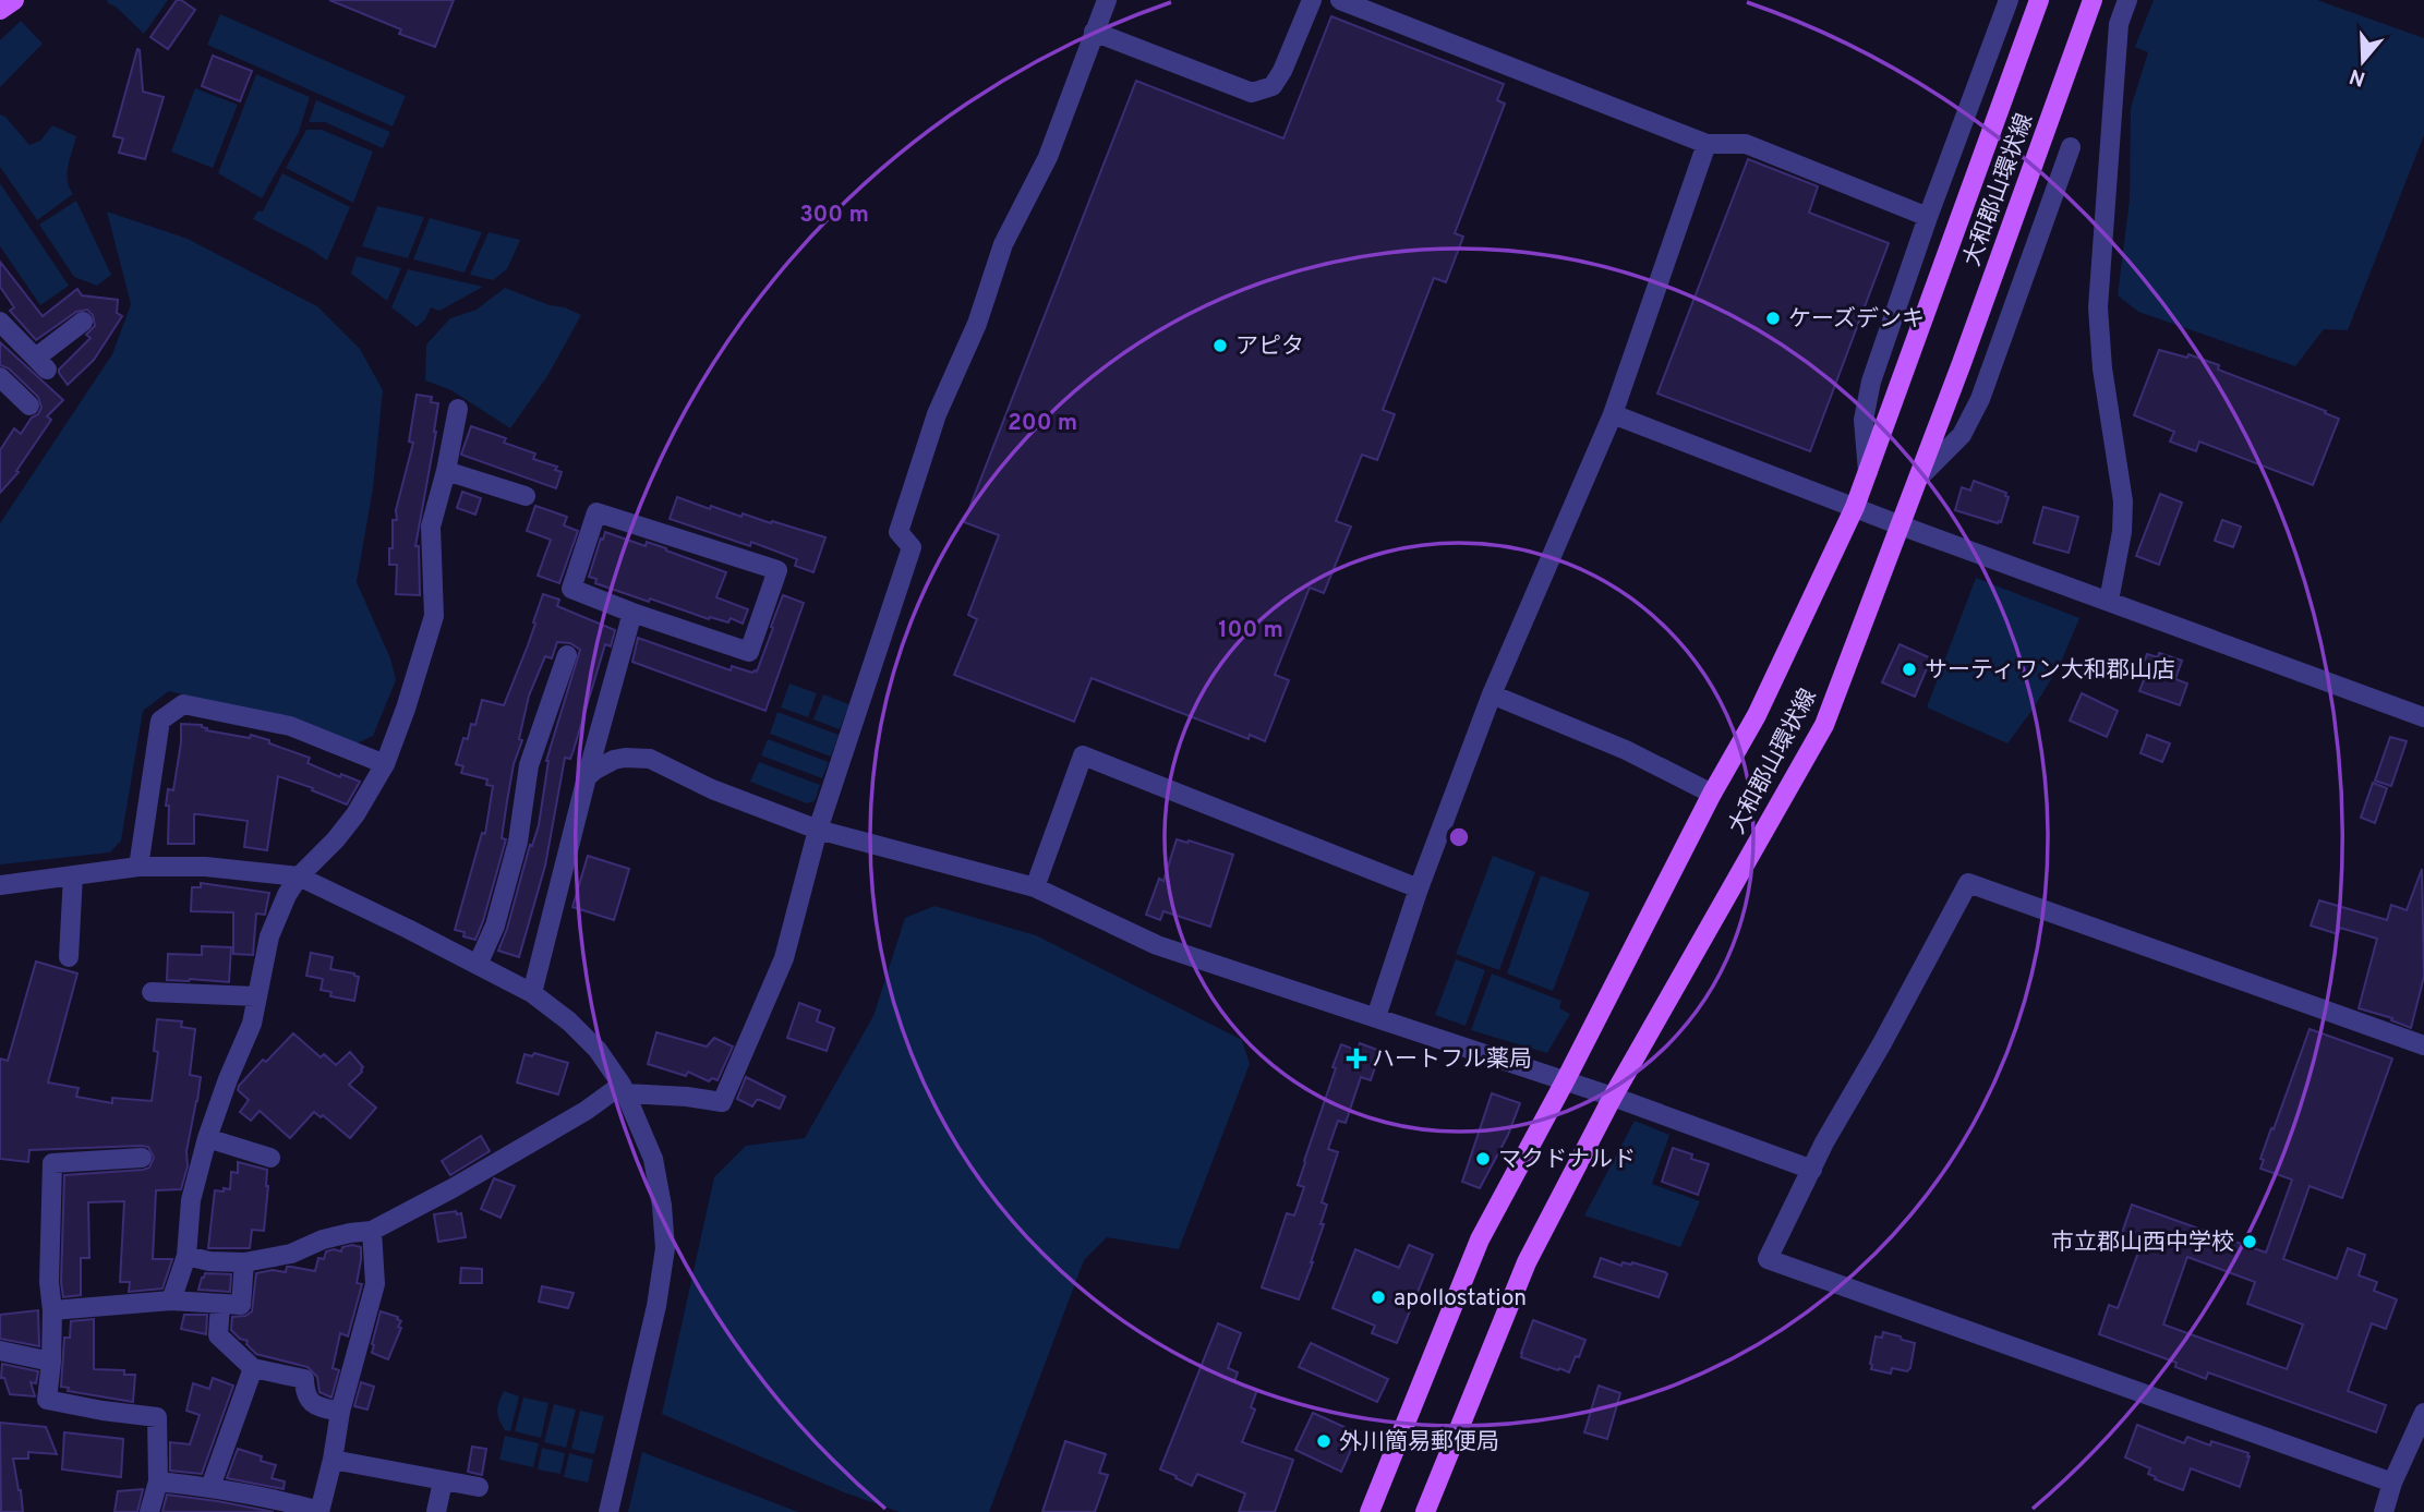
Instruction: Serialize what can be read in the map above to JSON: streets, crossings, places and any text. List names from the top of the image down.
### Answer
{
  "streets": {
    "main road": ["大和郡山環状線"]
  },
  "places": {
    "other": [
      "ケーズデンキ",
      "アピタ",
      "サーティワン大和郡山店",
      "マクドナルド",
      "市立郡山西中学校",
      "apollostation",
      "外川簡易郵便局"
    ],
    "health": ["ハートフル薬局"]
  },
  "north": "bottom",
  "rings": ["300 m", "200 m", "100 m"]
}
